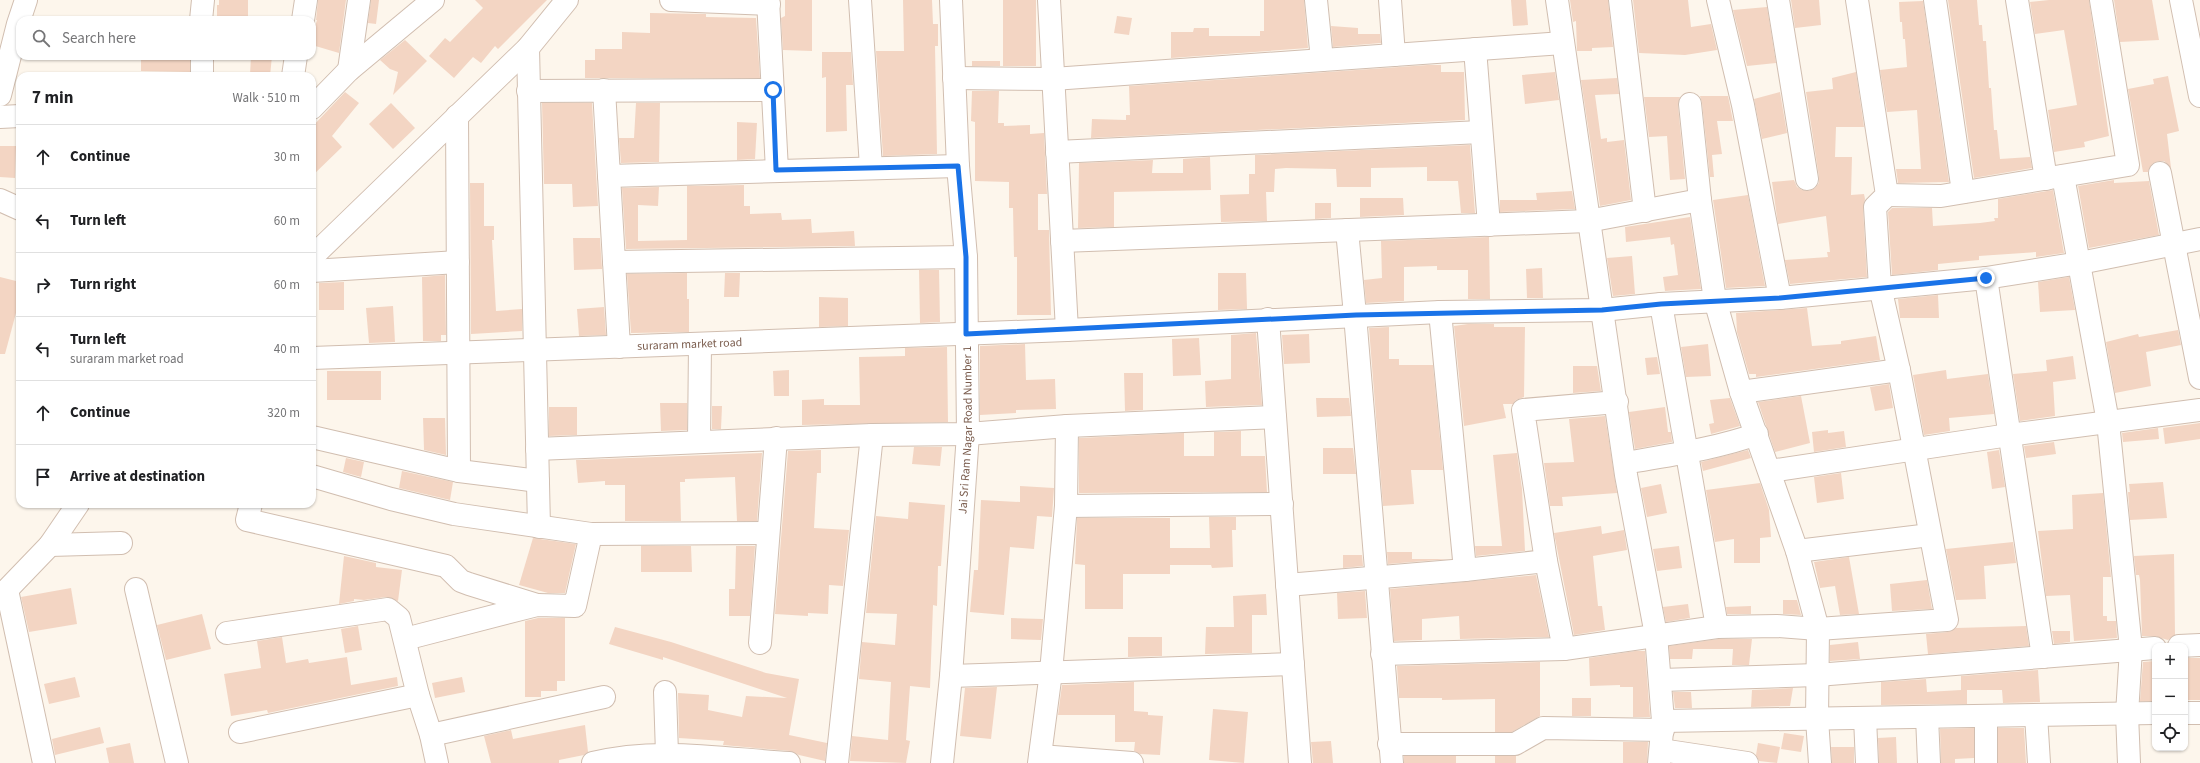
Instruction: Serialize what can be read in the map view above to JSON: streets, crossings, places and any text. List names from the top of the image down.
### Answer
{
  "streets": {
    "street": ["suraram market road", "Jai Sri Ram Nagar Road Number 1"]
  },
  "crossings": [
    ["suraram market road", "Jai Sri Ram Nagar Road Number 1"]
  ],
  "page": {
    "search": "Search here",
    "heading": ["7 min", "Walk · 510 m"],
    "list": [
      ["Continue", "30 m"],
      ["Turn left", "60 m"],
      ["Turn right", "60 m"],
      ["Turn left", "suraram market road", "40 m"],
      ["Continue", "320 m"],
      "Arrive at destination"
    ],
    "map_buttons": ["+", "−"]
  }
}
